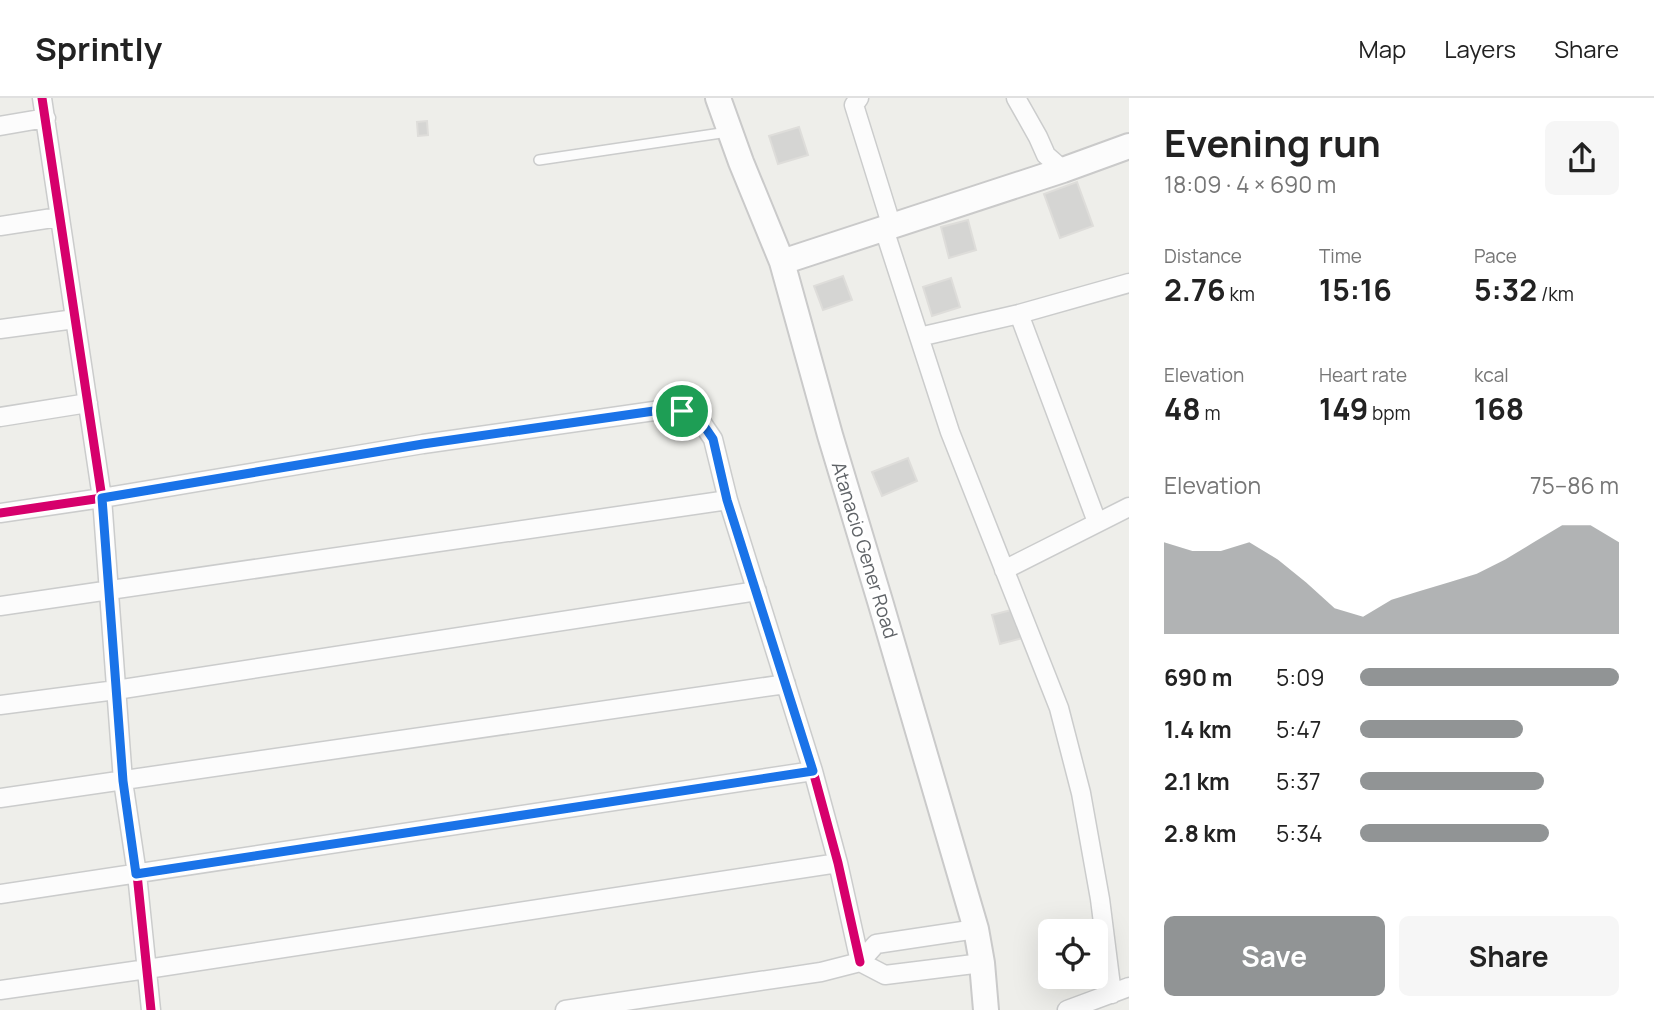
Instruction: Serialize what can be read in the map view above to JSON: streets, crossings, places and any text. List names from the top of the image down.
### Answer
{
  "streets": {
    "main road": ["Atanacio Gener Road"]
  },
  "page": {
    "header": "Sprintly",
    "nav": ["Map", "Layers", "Share"],
    "heading": ["Evening run", "18:09 · 4 × 690 m"],
    "stats": [
      ["Distance", "2.76 km"],
      ["Time", "15:16"],
      ["Pace", "5:32 /km"],
      ["Elevation", "48 m"],
      ["Heart rate", "149 bpm"],
      ["kcal", "168"]
    ],
    "chart": ["Elevation", "75–86 m"],
    "list": [
      {
        "name": "690 m",
        "note": "5:09"
      },
      {
        "name": "1.4 km",
        "note": "5:47"
      },
      {
        "name": "2.1 km",
        "note": "5:37"
      },
      {
        "name": "2.8 km",
        "note": "5:34"
      }
    ],
    "buttons": ["Save", "Share"]
  }
}
